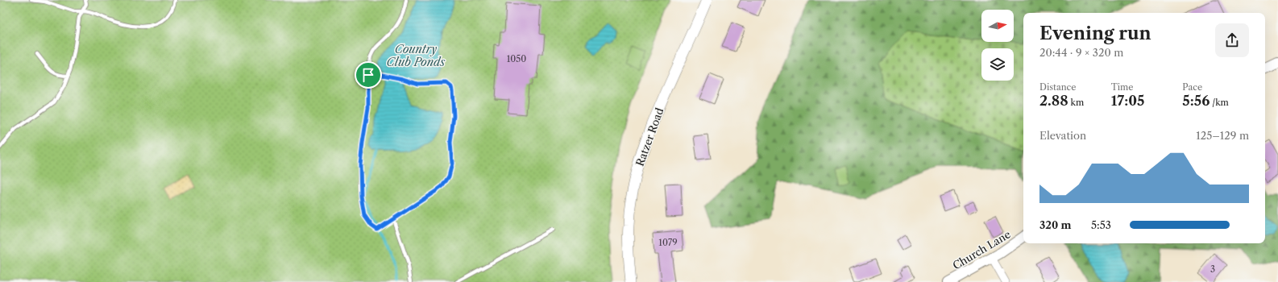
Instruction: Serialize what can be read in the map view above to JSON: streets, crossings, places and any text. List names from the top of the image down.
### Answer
{
  "streets": {
    "main road": ["Ratzer Road"],
    "street": ["Church Lane"]
  },
  "water": ["Country Club Ponds"],
  "house_numbers": ["1050", "1079", "3"],
  "north": "right",
  "page": {
    "heading": ["Evening run", "20:44 · 9 × 320 m"],
    "stats": [
      ["Distance", "2.88 km"],
      ["Time", "17:05"],
      ["Pace", "5:56 /km"]
    ],
    "chart": ["Elevation", "125–129 m"],
    "list": [
      {
        "name": "320 m",
        "note": "5:53"
      }
    ]
  }
}
